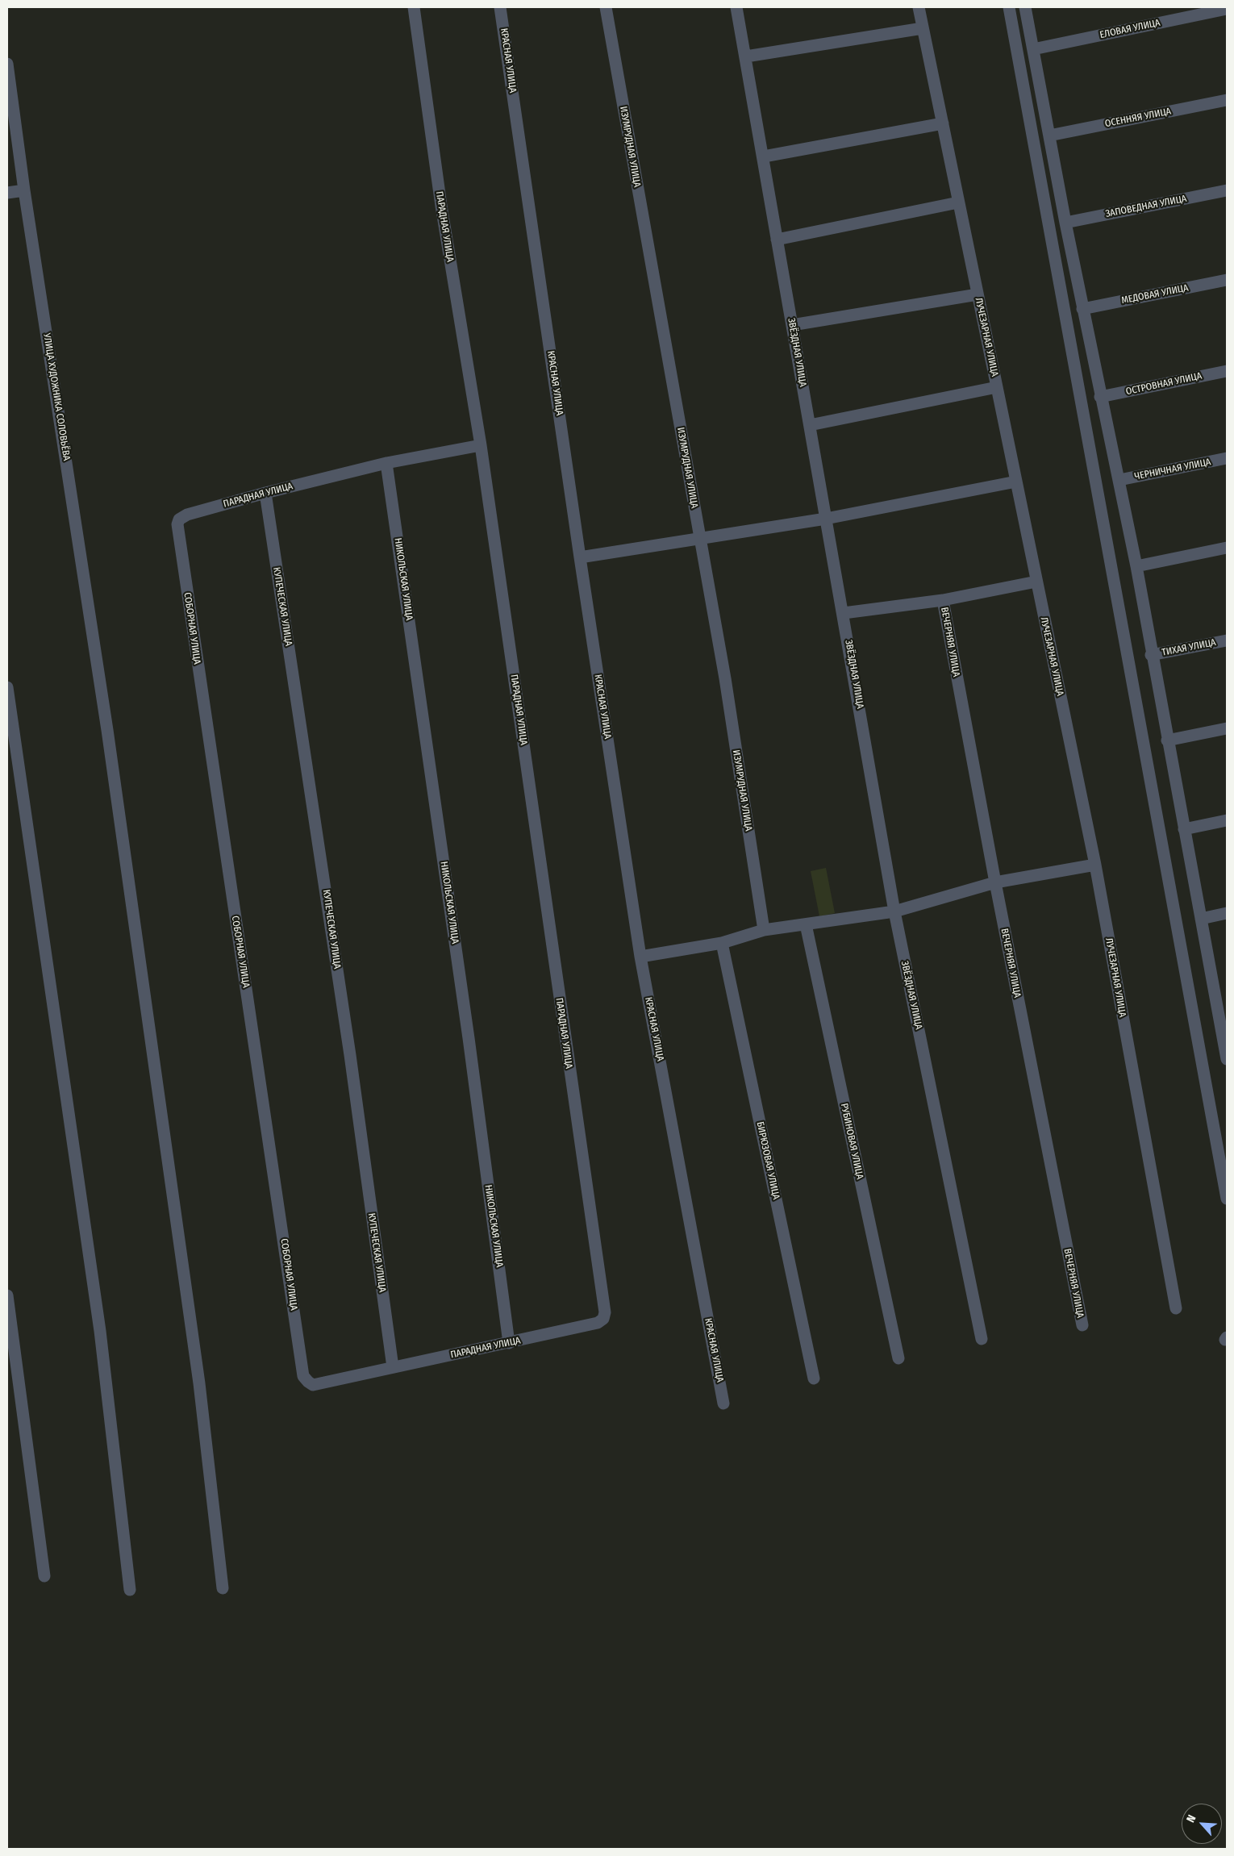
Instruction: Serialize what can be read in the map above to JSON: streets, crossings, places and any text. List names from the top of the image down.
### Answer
{
  "streets": {
    "street": [
      "ЕЛОВАЯ УЛИЦА",
      "КРАСНАЯ УЛИЦА",
      "ОСЕННЯЯ УЛИЦА",
      "ИЗУМРУДНАЯ УЛИЦА",
      "ЗАПОВЕДНАЯ УЛИЦА",
      "ПАРАДНАЯ УЛИЦА",
      "МЕДОВАЯ УЛИЦА",
      "ЛУЧЕЗАРНАЯ УЛИЦА",
      "ЗВЁЗДНАЯ УЛИЦА",
      "ОСТРОВНАЯ УЛИЦА",
      "УЛИЦА ХУДОЖНИКА СОЛОВЬЁВА",
      "ЧЕРНИЧНАЯ УЛИЦА",
      "НИКОЛЬСКАЯ УЛИЦА",
      "КУПЕЧЕСКАЯ УЛИЦА",
      "СОБОРНАЯ УЛИЦА",
      "ВЕЧЕРНЯЯ УЛИЦА",
      "ТИХАЯ УЛИЦА",
      "РУБИНОВАЯ УЛИЦА",
      "БИРЮЗОВАЯ УЛИЦА"
    ]
  },
  "crossings": [
    ["ПАРАДНАЯ УЛИЦА", "НИКОЛЬСКАЯ УЛИЦА"],
    ["ПАРАДНАЯ УЛИЦА", "КУПЕЧЕСКАЯ УЛИЦА"],
    ["ПАРАДНАЯ УЛИЦА", "СОБОРНАЯ УЛИЦА"]
  ],
  "north": "top left"
}
